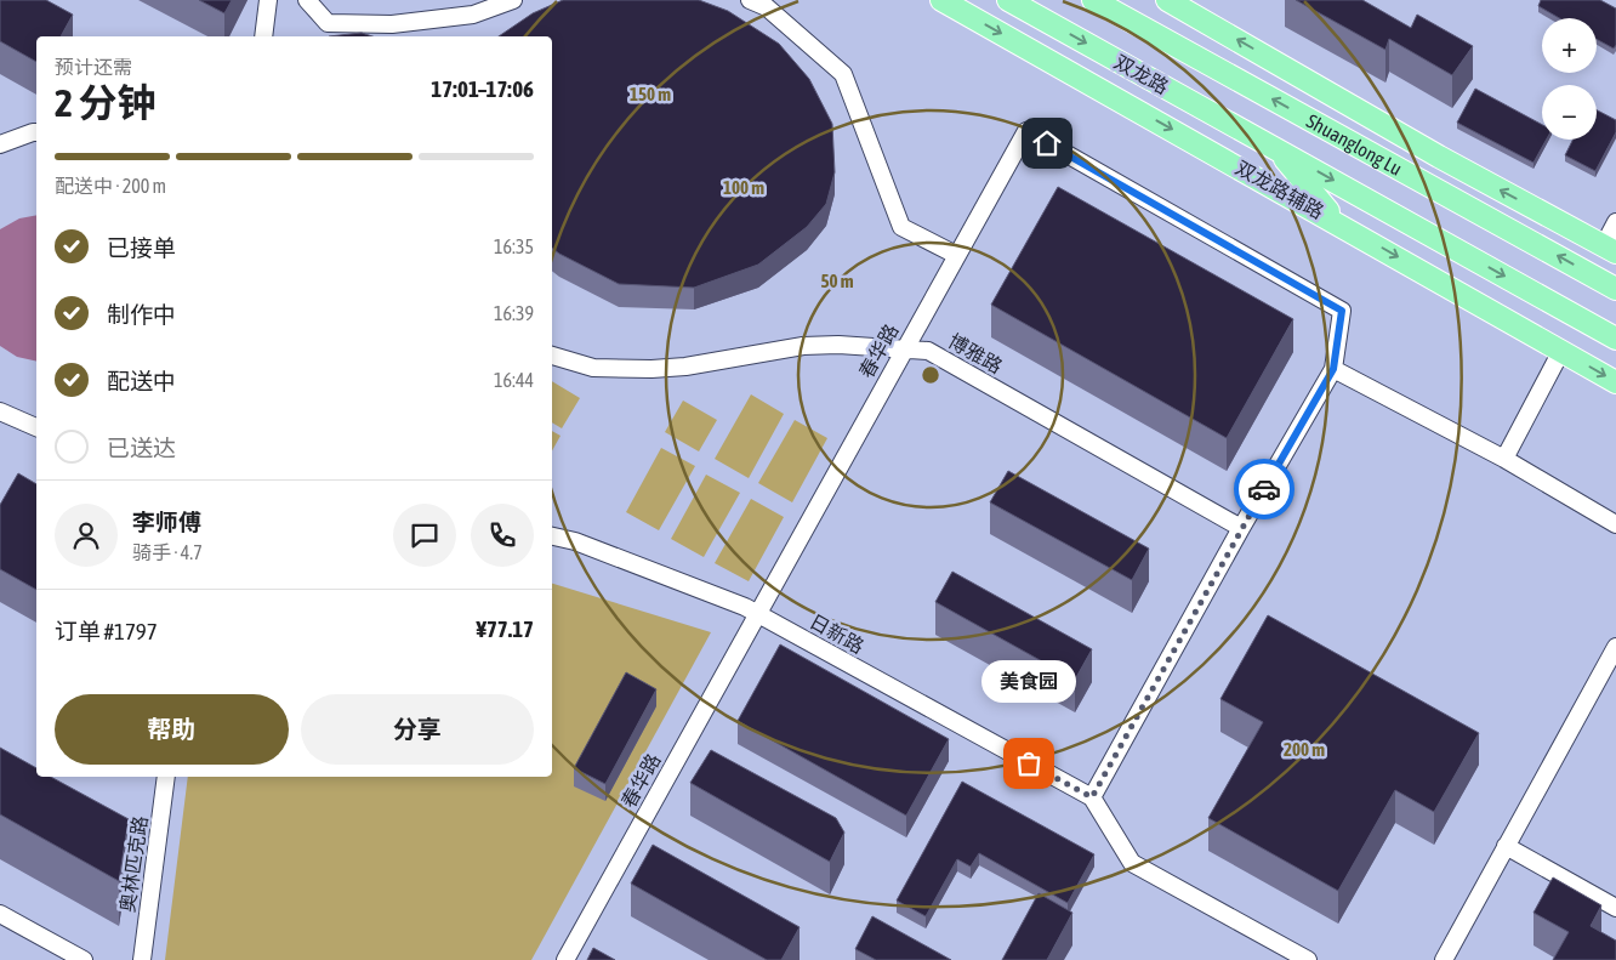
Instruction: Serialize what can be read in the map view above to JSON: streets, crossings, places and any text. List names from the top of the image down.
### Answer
{
  "streets": {
    "main road": ["双龙路", "Shuanglong Lu", "双龙路辅路"],
    "street": [
      "春华路",
      "博雅路",
      "日新路",
      "奥林匹克路"
    ]
  },
  "crossings": [
    ["春华路", "博雅路"],
    ["春华路", "日新路"]
  ],
  "places": ["美食园"],
  "page": {
    "map_buttons": ["+", "−"],
    "heading": ["2 分钟", "预计还需", "17:01–17:06"],
    "panel": [
      "李师傅",
      "骑手 · 4.7",
      "订单 #1797",
      "¥77.17"
    ],
    "bar": "配送中 · 200 m",
    "list": [
      ["已接单", "16:35"],
      ["制作中", "16:39"],
      ["配送中", "16:44"],
      "已送达"
    ],
    "bubble": "美食园",
    "buttons": ["帮助", "分享"]
  },
  "rings": [
    "150 m",
    "100 m",
    "50 m",
    "200 m"
  ]
}
